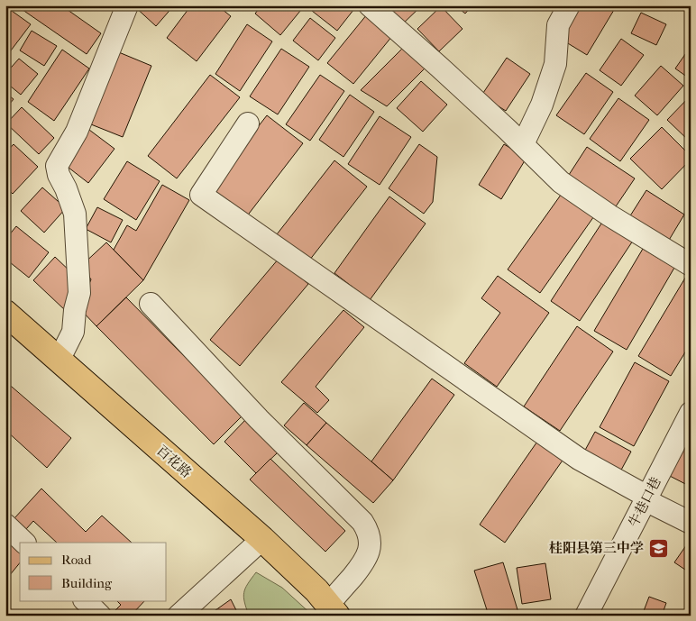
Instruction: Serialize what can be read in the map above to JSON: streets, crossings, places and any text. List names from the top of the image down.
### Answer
{
  "streets": {
    "main road": ["百花路"],
    "street": ["牛巷口巷"]
  },
  "places": {
    "school or university": ["桂阳县第三中学"]
  },
  "legend": ["Road", "Building"]
}
